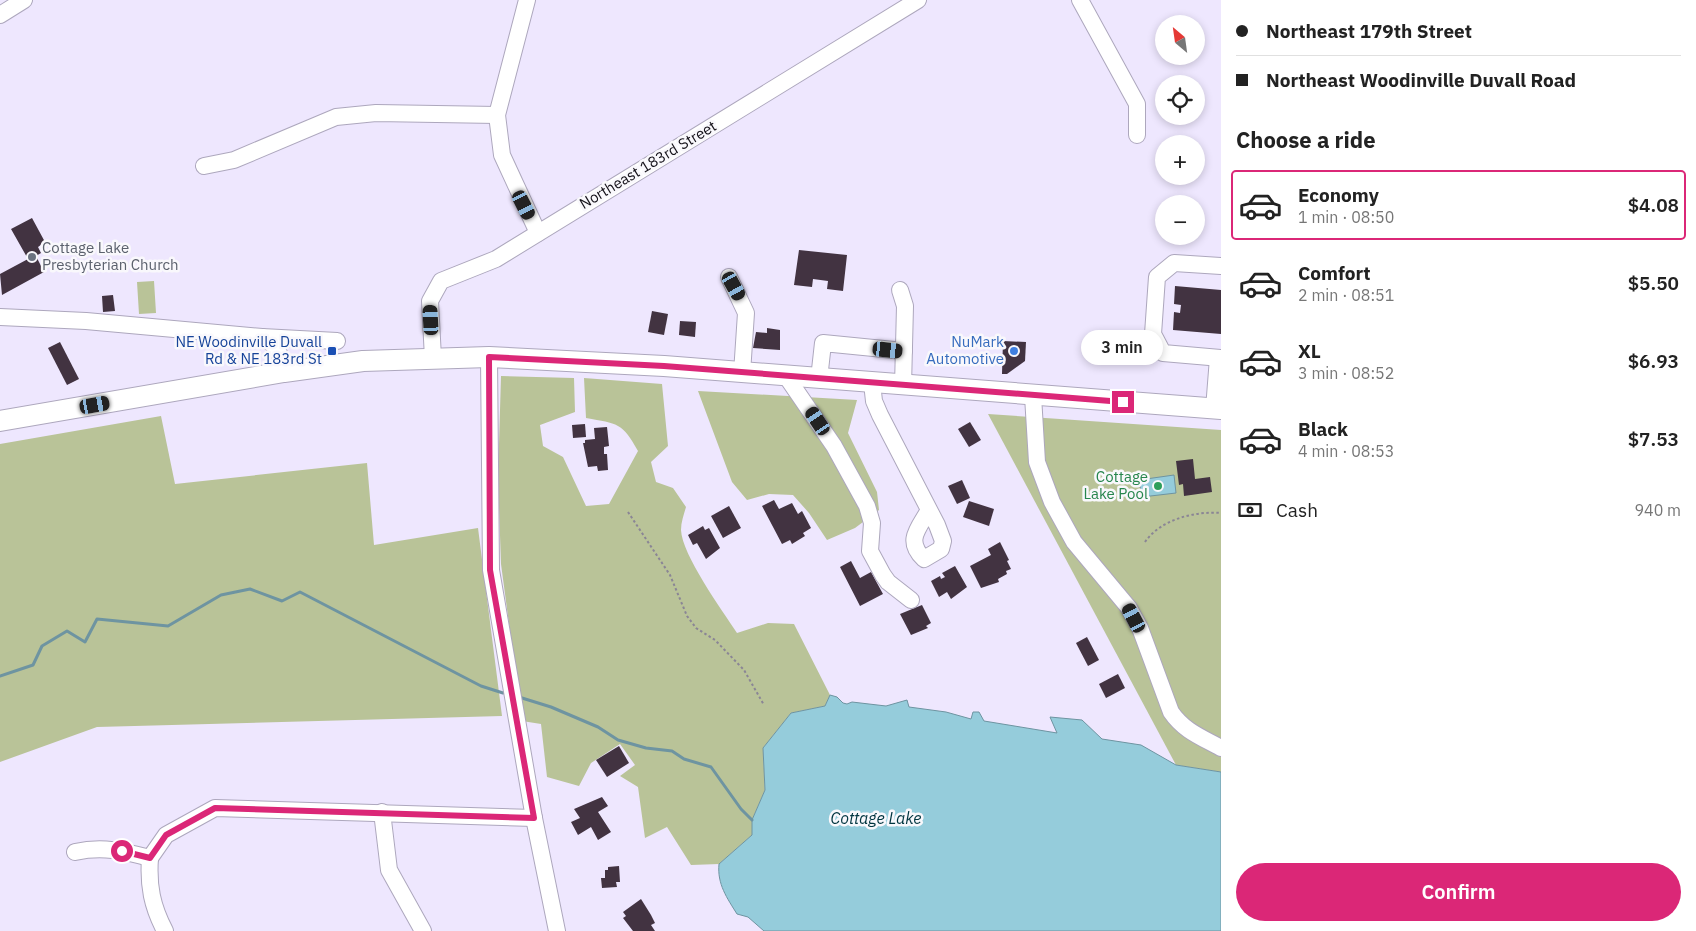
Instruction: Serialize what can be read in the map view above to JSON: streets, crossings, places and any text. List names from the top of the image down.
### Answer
{
  "streets": {
    "street": ["Northeast 183rd Street"]
  },
  "water": ["Cottage Lake"],
  "places": {
    "other": ["Cottage Lake Presbyterian Church", "NuMark Automotive", "Cottage Lake Pool"],
    "transit": ["NE Woodinville Duvall Rd & NE 183rd St"]
  },
  "north": "top left",
  "page": {
    "banner": ["Northeast 179th Street", "Northeast Woodinville Duvall Road"],
    "map_buttons": ["+", "−"],
    "heading": "Choose a ride",
    "list": [
      {
        "name": "Economy",
        "note": "1 min · 08:50",
        "value": "$4.08"
      },
      {
        "name": "Comfort",
        "note": "2 min · 08:51",
        "value": "$5.50"
      },
      {
        "name": "XL",
        "note": "3 min · 08:52",
        "value": "$6.93"
      },
      {
        "name": "Black",
        "note": "4 min · 08:53",
        "value": "$7.53"
      }
    ],
    "bubble": "3 min",
    "pay": ["Cash", "940 m"],
    "buttons": "Confirm"
  }
}
